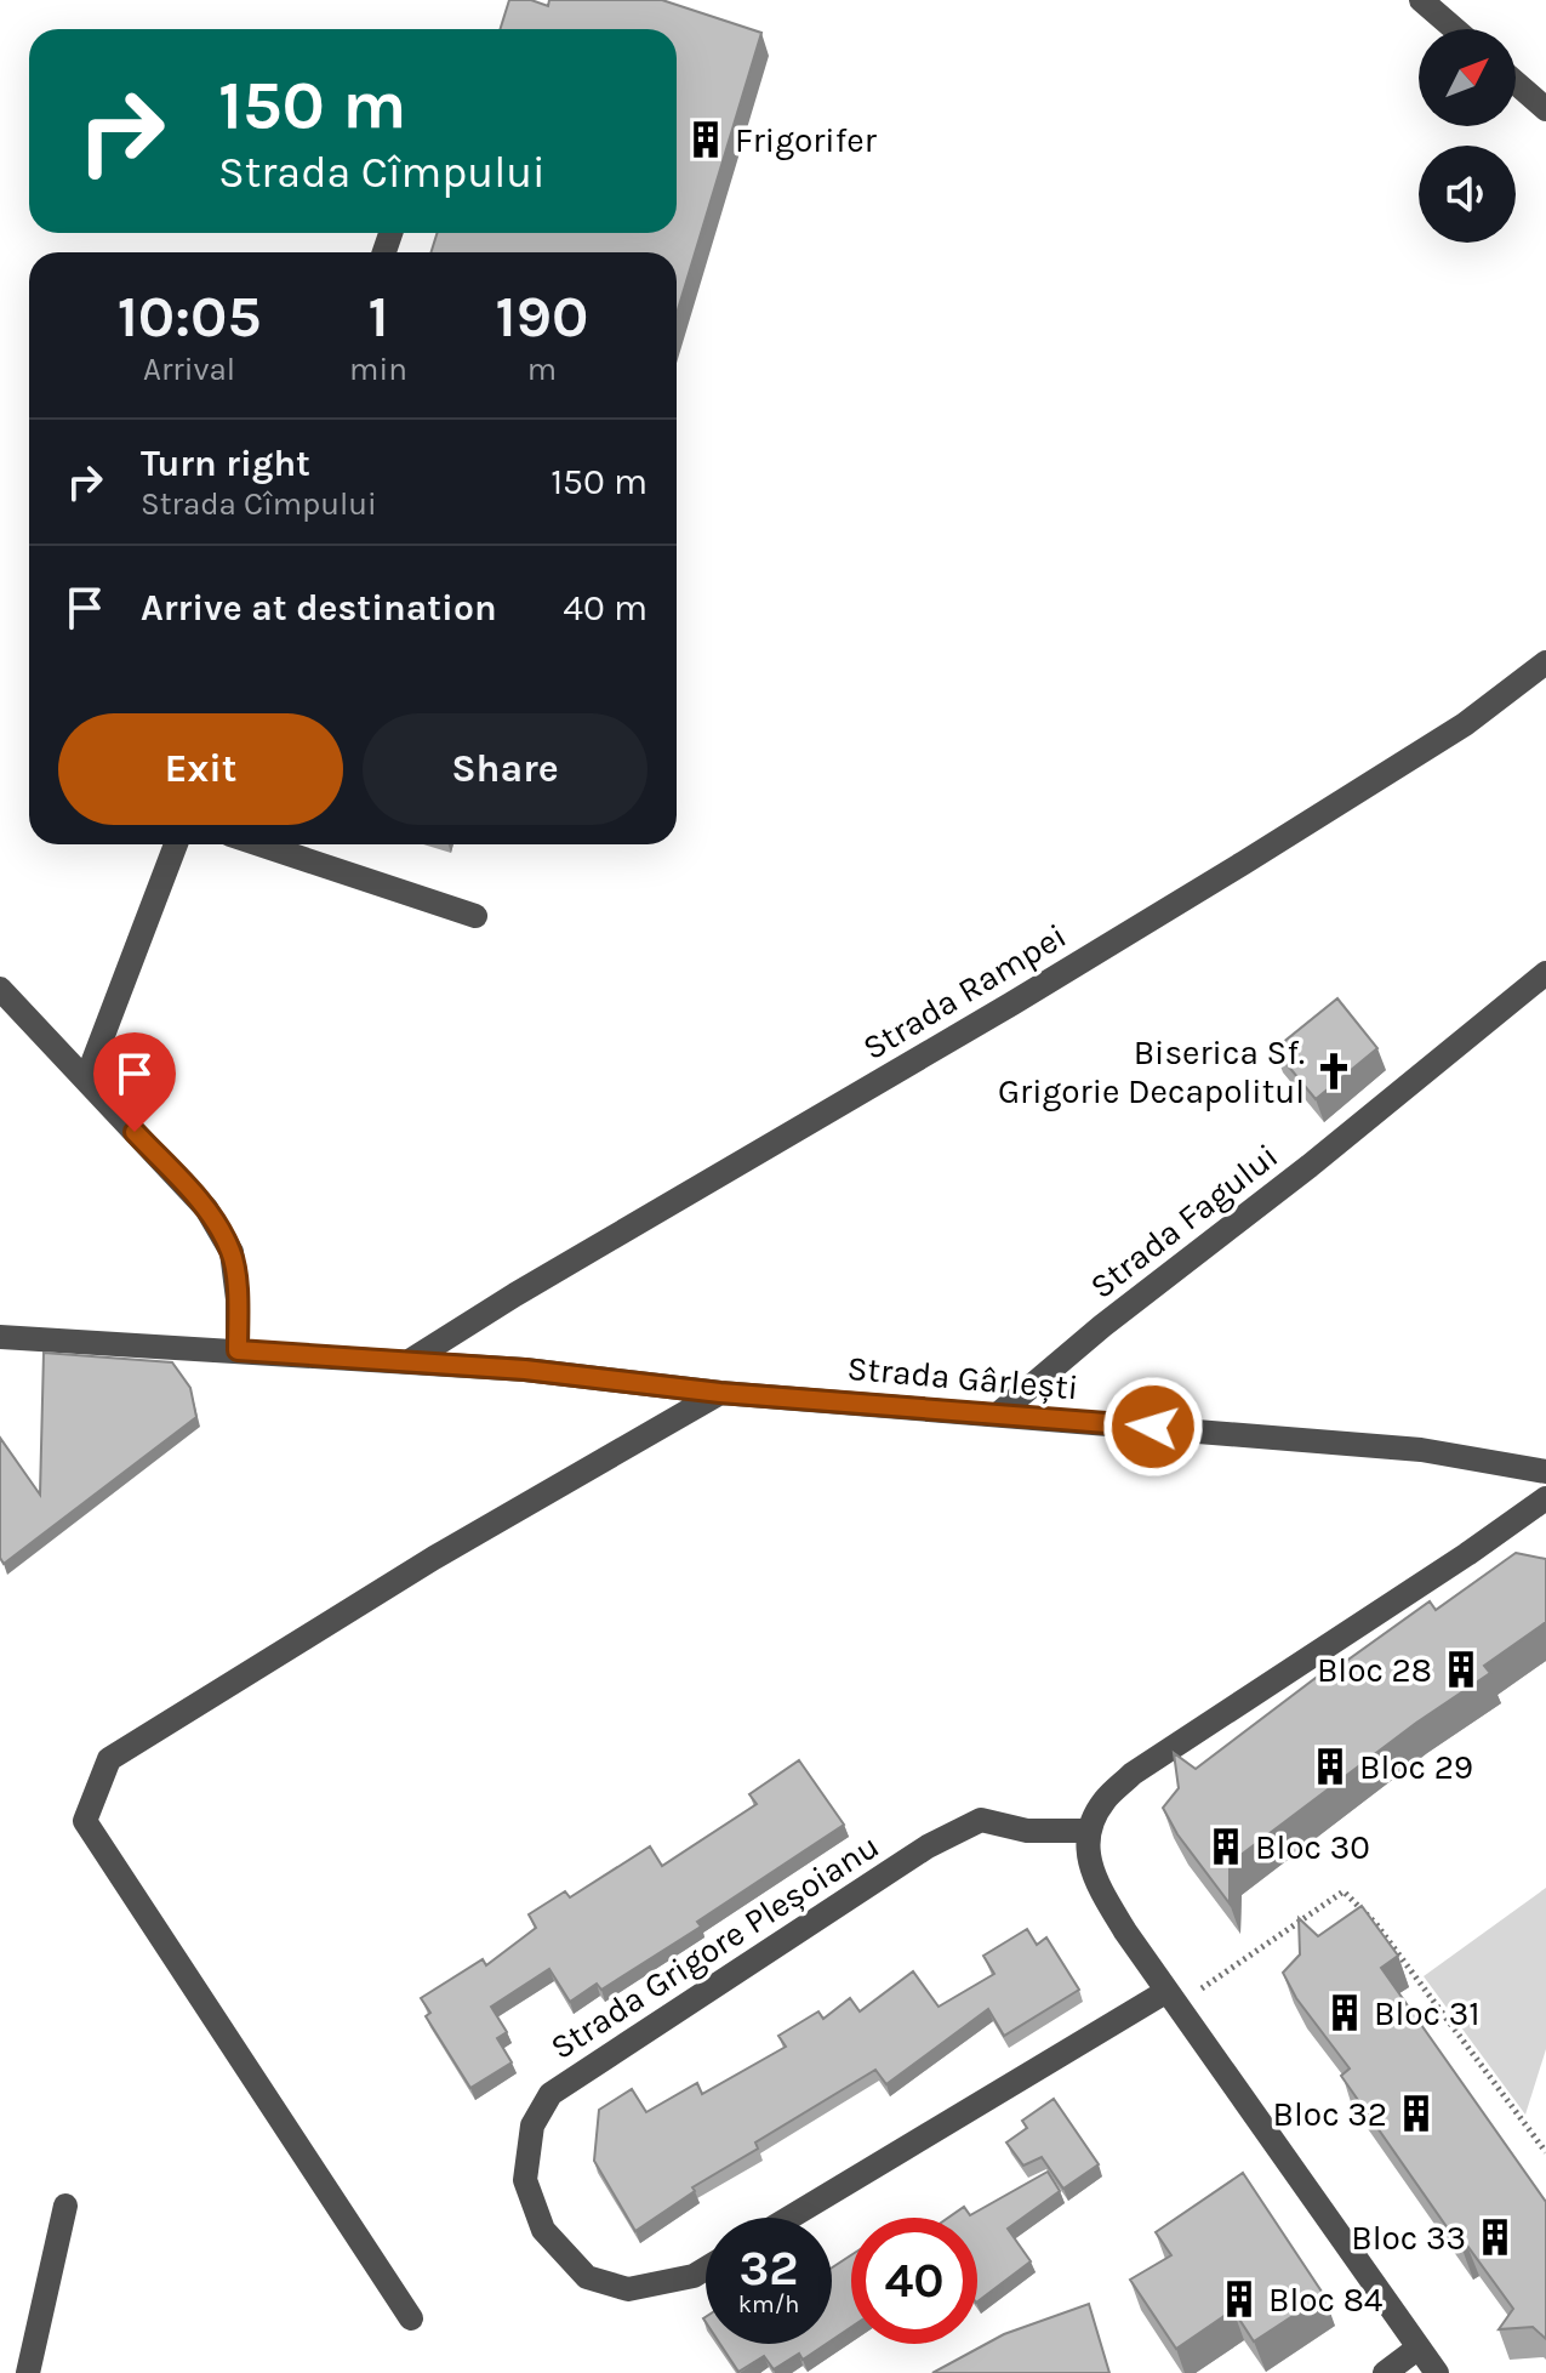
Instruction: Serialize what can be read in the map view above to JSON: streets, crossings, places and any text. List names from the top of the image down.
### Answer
{
  "streets": {
    "street": [
      "Strada Rampei",
      "Strada Fagului",
      "Strada Gârlești",
      "Strada Grigore Pleșoianu"
    ]
  },
  "crossings": [
    ["Strada Rampei", "Strada Gârlești"],
    ["Strada Fagului", "Strada Gârlești"]
  ],
  "places": {
    "building": [
      "Frigorifer",
      "Bloc 28",
      "Bloc 29",
      "Bloc 30",
      "Bloc 31",
      "Bloc 32",
      "Bloc 33",
      "Bloc 84"
    ],
    "church": ["Biserica Sf. Grigorie Decapolitul"]
  },
  "north": "top right",
  "page": {
    "turn": ["150 m", "Strada Cîmpului"],
    "eta": [
      "10:05",
      "Arrival",
      "1",
      "min",
      "190",
      "m"
    ],
    "list": [
      {
        "name": "Turn right",
        "note": "Strada Cîmpului",
        "value": "150 m"
      },
      {
        "name": "Arrive at destination",
        "value": "40 m"
      }
    ],
    "buttons": ["Exit", "Share"],
    "speed": "32 km/h",
    "limit": "40"
  }
}
